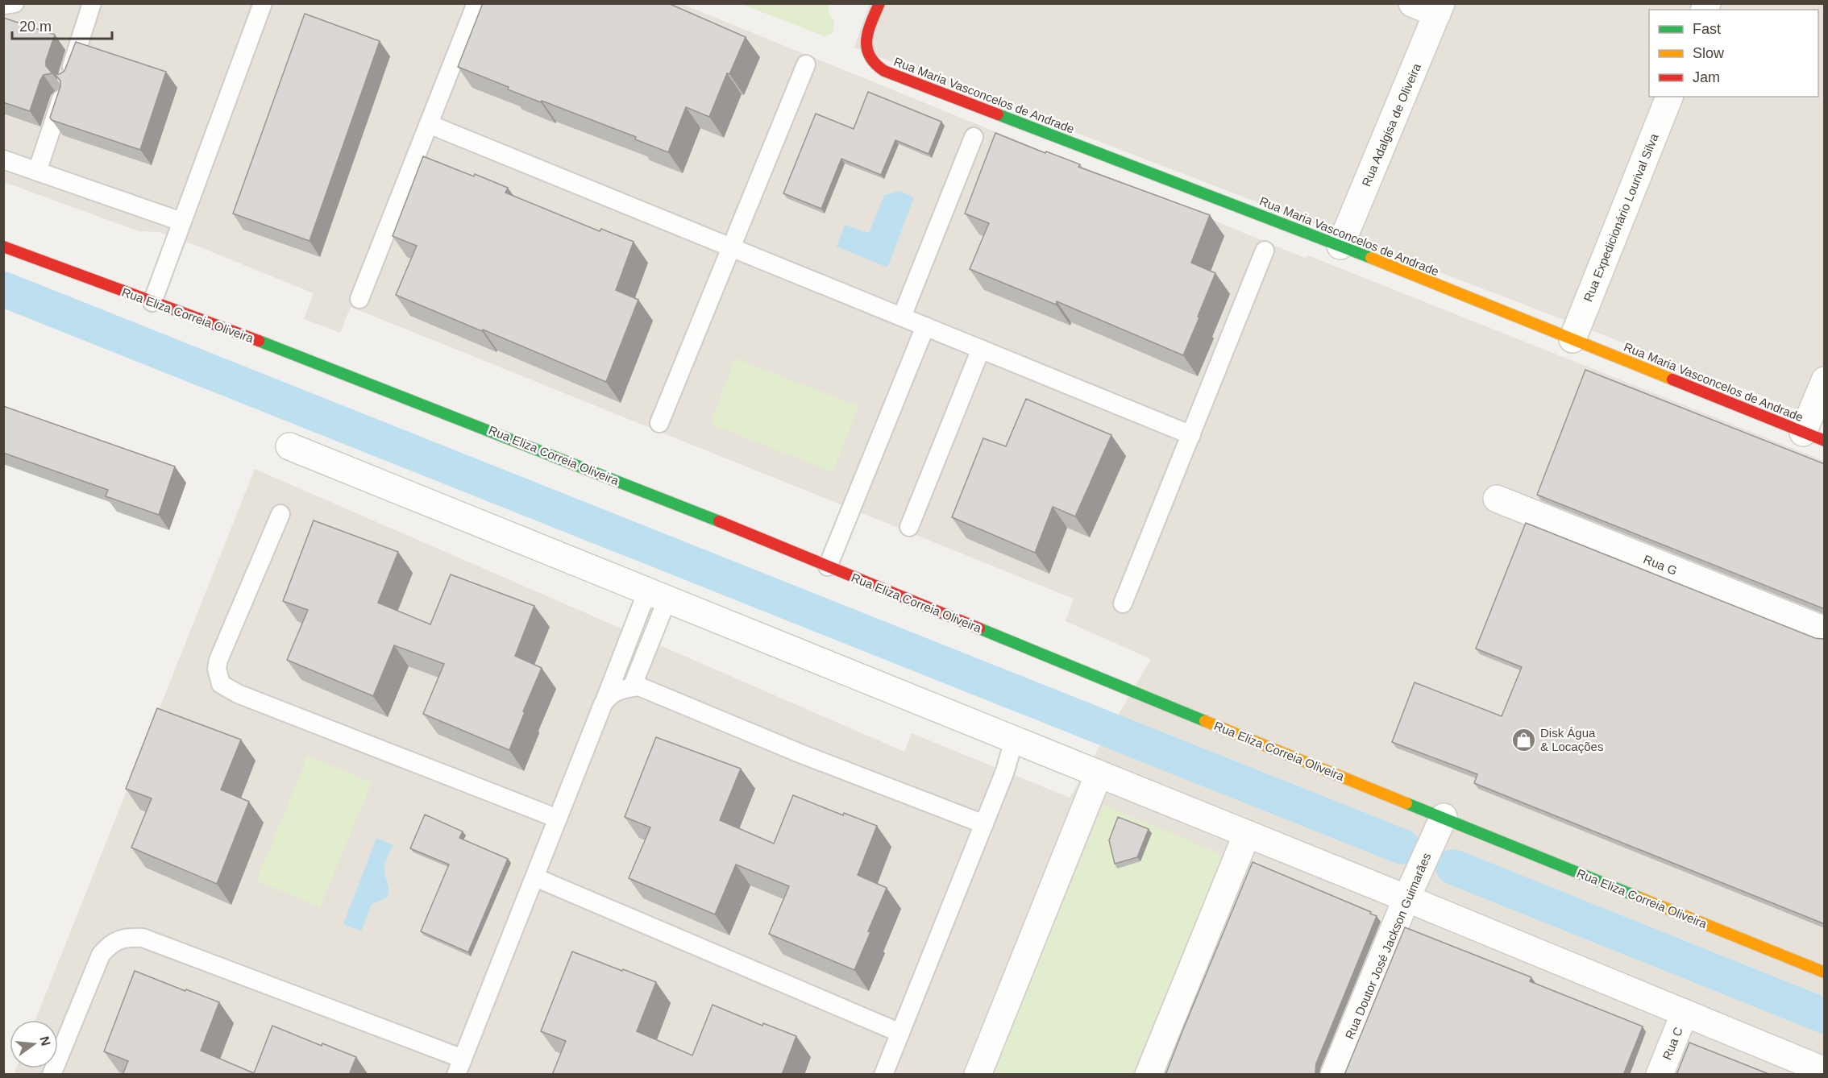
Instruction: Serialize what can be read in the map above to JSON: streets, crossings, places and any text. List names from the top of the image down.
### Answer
{
  "streets": {
    "street": [
      "Rua Maria Vasconcelos de Andrade",
      "Rua Adalgisa de Oliveira",
      "Rua Expedicionário Lourival Silva",
      "Rua Eliza Correia Oliveira",
      "Rua G",
      "Rua Doutor José Jackson Guimarães",
      "Rua C"
    ]
  },
  "crossings": [
    ["Rua Maria Vasconcelos de Andrade", "Rua Adalgisa de Oliveira"],
    ["Rua Maria Vasconcelos de Andrade", "Rua Expedicionário Lourival Silva"],
    ["Rua Eliza Correia Oliveira", "Rua Doutor José Jackson Guimarães"]
  ],
  "places": {
    "shop": ["Disk Água & Locações"]
  },
  "legend": ["Fast", "Slow", "Jam"],
  "scale_bar": "20 m",
  "north": "right"
}
